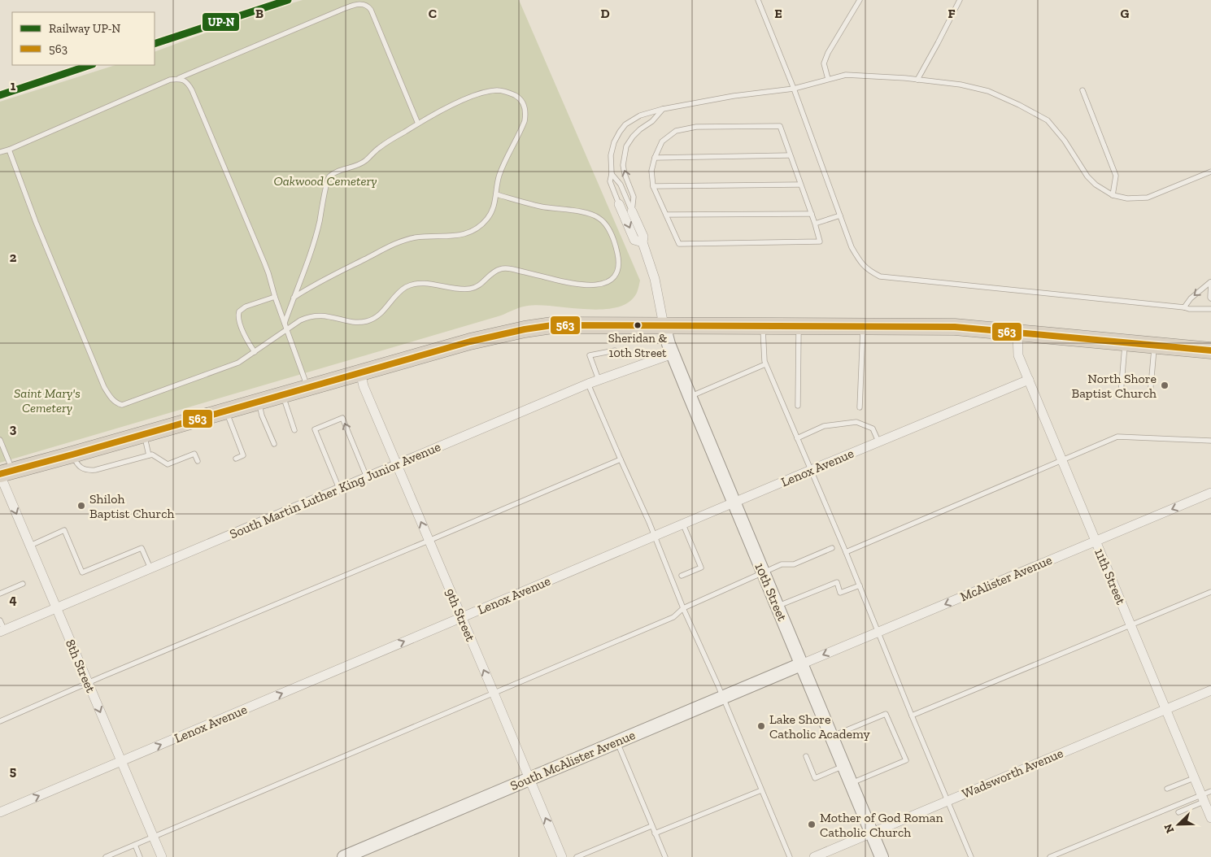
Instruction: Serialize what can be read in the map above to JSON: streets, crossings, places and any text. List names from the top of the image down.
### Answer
{
  "streets": {
    "street": [
      "Lenox Avenue",
      "South Martin Luther King Junior Avenue",
      "11th Street",
      "McAlister Avenue",
      "10th Street",
      "9th Street",
      "8th Street",
      "South McAlister Avenue",
      "Wadsworth Avenue"
    ]
  },
  "crossings": [
    ["Lenox Avenue", "11th Street"],
    ["Lenox Avenue", "10th Street"],
    ["Lenox Avenue", "9th Street"],
    ["Lenox Avenue", "8th Street"],
    ["South Martin Luther King Junior Avenue", "10th Street"],
    ["South Martin Luther King Junior Avenue", "9th Street"],
    ["South Martin Luther King Junior Avenue", "8th Street"],
    ["11th Street", "McAlister Avenue"],
    ["11th Street", "Wadsworth Avenue"],
    ["McAlister Avenue", "10th Street"],
    ["McAlister Avenue", "South McAlister Avenue"],
    ["10th Street", "South McAlister Avenue"],
    ["10th Street", "Wadsworth Avenue"],
    ["9th Street", "South McAlister Avenue"]
  ],
  "one_way": [
    "Lenox Avenue",
    "McAlister Avenue",
    "9th Street",
    "8th Street"
  ],
  "parks": ["Oakwood Cemetery", "Saint Mary's Cemetery"],
  "places": [
    "Sheridan & 10th Street",
    "North Shore Baptist Church",
    "Shiloh Baptist Church",
    "Lake Shore Catholic Academy",
    "Mother of God Roman Catholic Church"
  ],
  "lines": ["rail line UP-N", "transit line 563"],
  "legend": ["Railway UP-N", "563"],
  "north": "bottom left",
  "grid": {
    "columns": [
      "B",
      "C",
      "D",
      "E",
      "F",
      "G"
    ],
    "rows": [
      "1",
      "2",
      "3",
      "4",
      "5"
    ]
  }
}
